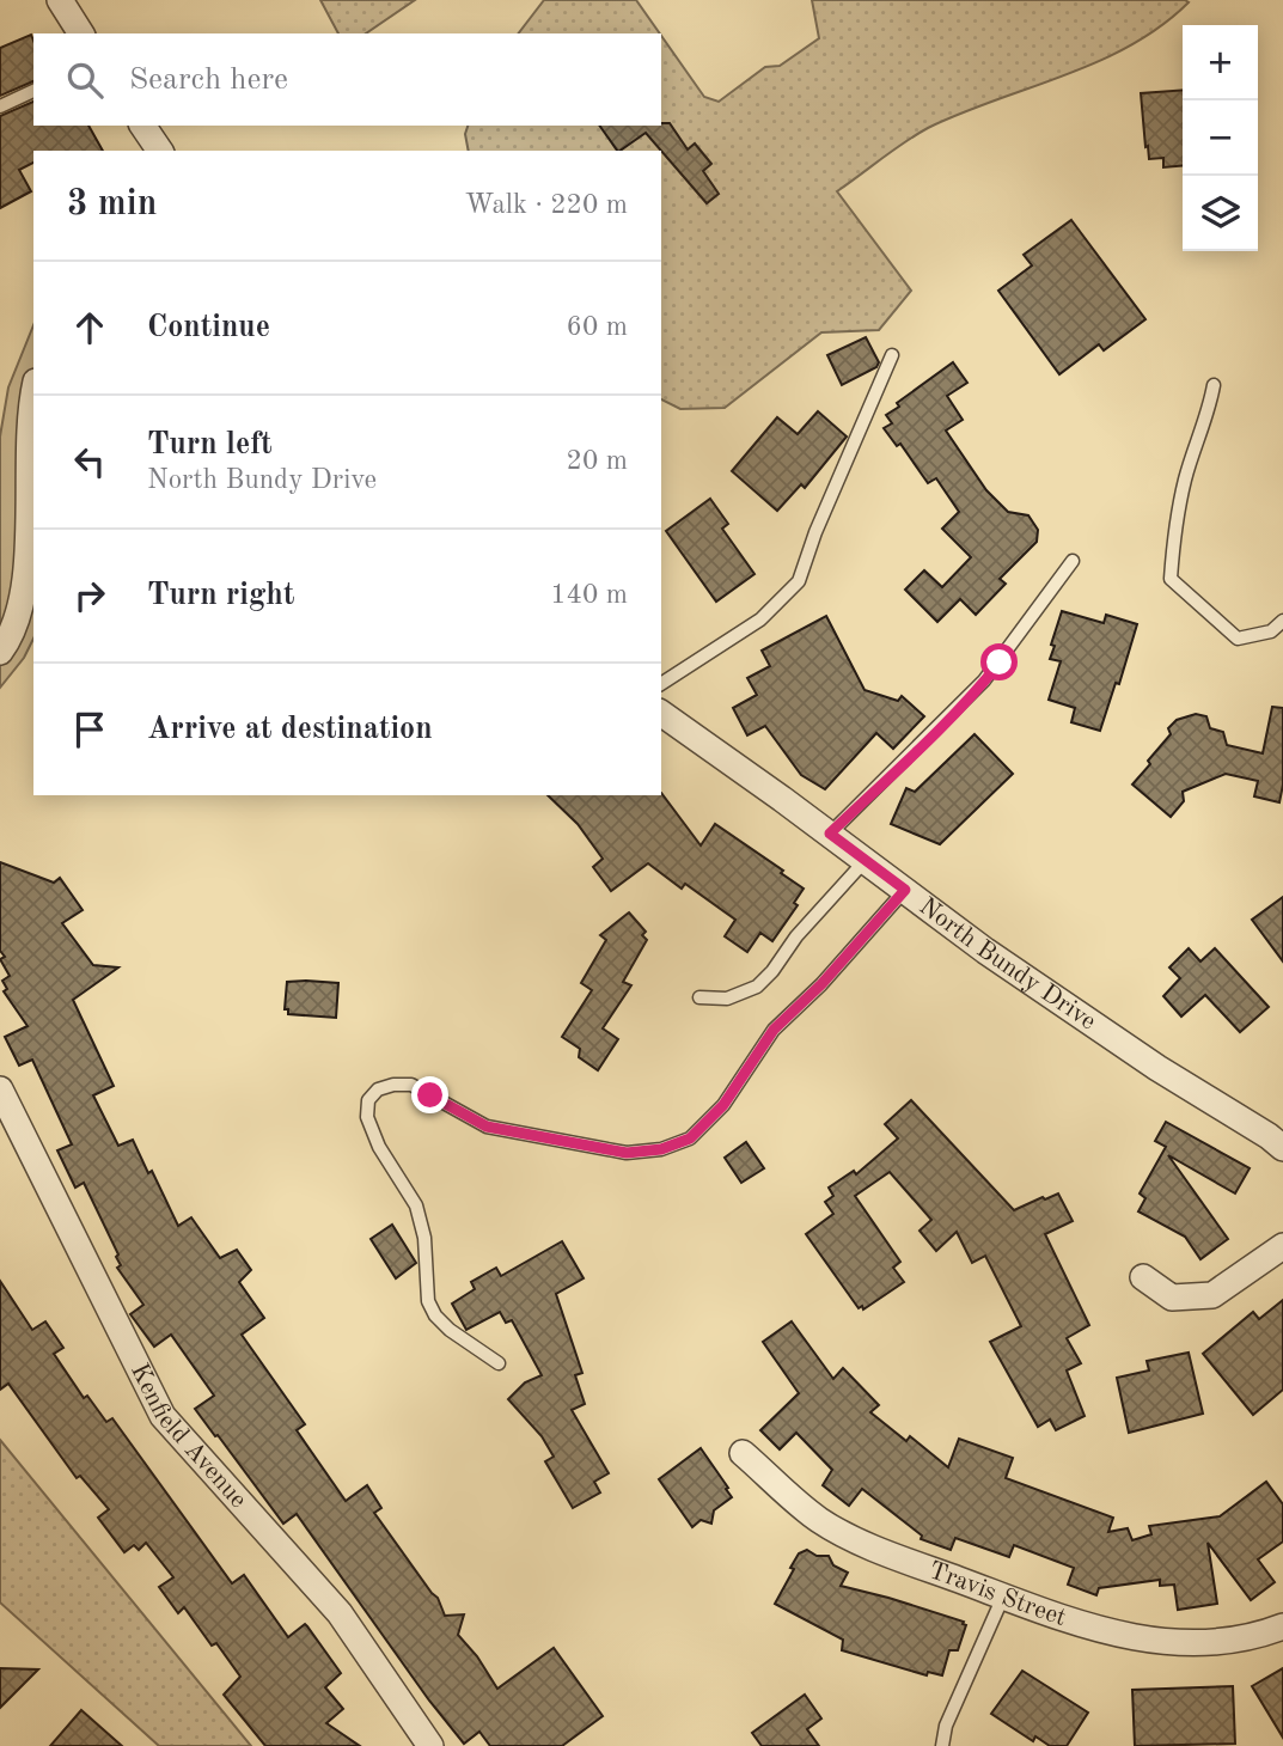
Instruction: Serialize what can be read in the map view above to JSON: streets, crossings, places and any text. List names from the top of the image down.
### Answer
{
  "streets": {
    "street": ["North Bundy Drive", "Kenfield Avenue", "Travis Street"]
  },
  "page": {
    "map_buttons": ["+", "−"],
    "search": "Search here",
    "heading": ["3 min", "Walk · 220 m"],
    "list": [
      ["Continue", "60 m"],
      ["Turn left", "North Bundy Drive", "20 m"],
      ["Turn right", "140 m"],
      "Arrive at destination"
    ]
  }
}
